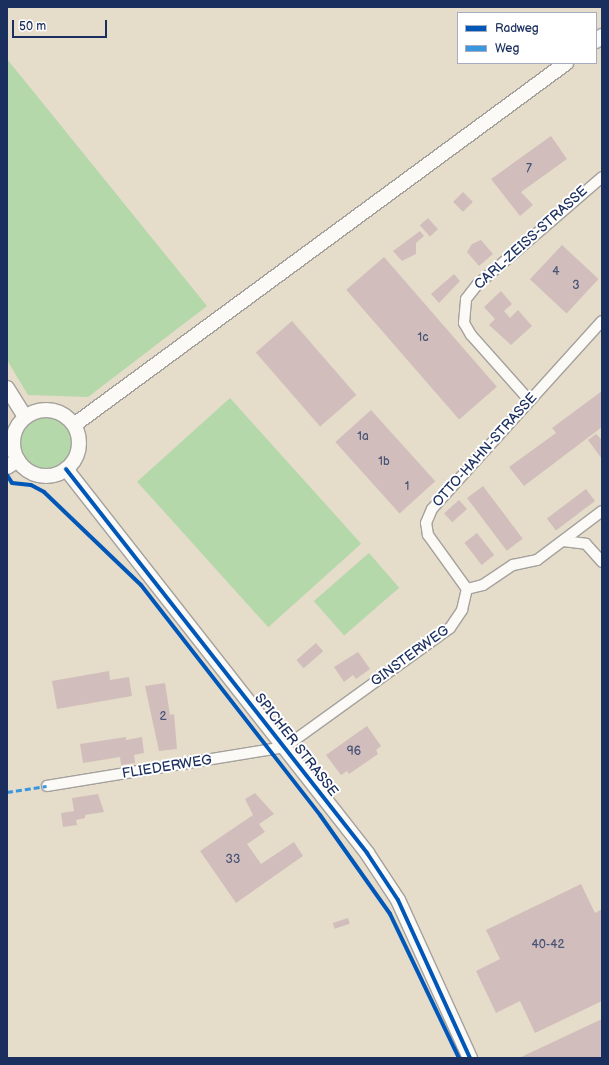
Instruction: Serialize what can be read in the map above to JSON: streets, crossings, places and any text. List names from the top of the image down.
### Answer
{
  "streets": {
    "main road": ["SPICHER STRASSE"],
    "street": [
      "CARL-ZEISS-STRASSE",
      "OTTO-HAHN-STRASSE",
      "GINSTERWEG",
      "FLIEDERWEG"
    ]
  },
  "crossings": [
    ["CARL-ZEISS-STRASSE", "OTTO-HAHN-STRASSE"],
    ["OTTO-HAHN-STRASSE", "GINSTERWEG"],
    ["GINSTERWEG", "SPICHER STRASSE"],
    ["GINSTERWEG", "FLIEDERWEG"],
    ["SPICHER STRASSE", "FLIEDERWEG"]
  ],
  "house_numbers": [
    "7",
    "4",
    "3",
    "1c",
    "1a",
    "1b",
    "1",
    "2",
    "96",
    "33",
    "40-42"
  ],
  "legend": ["Radweg", "Weg"],
  "scale_bar": "50 m"
}
